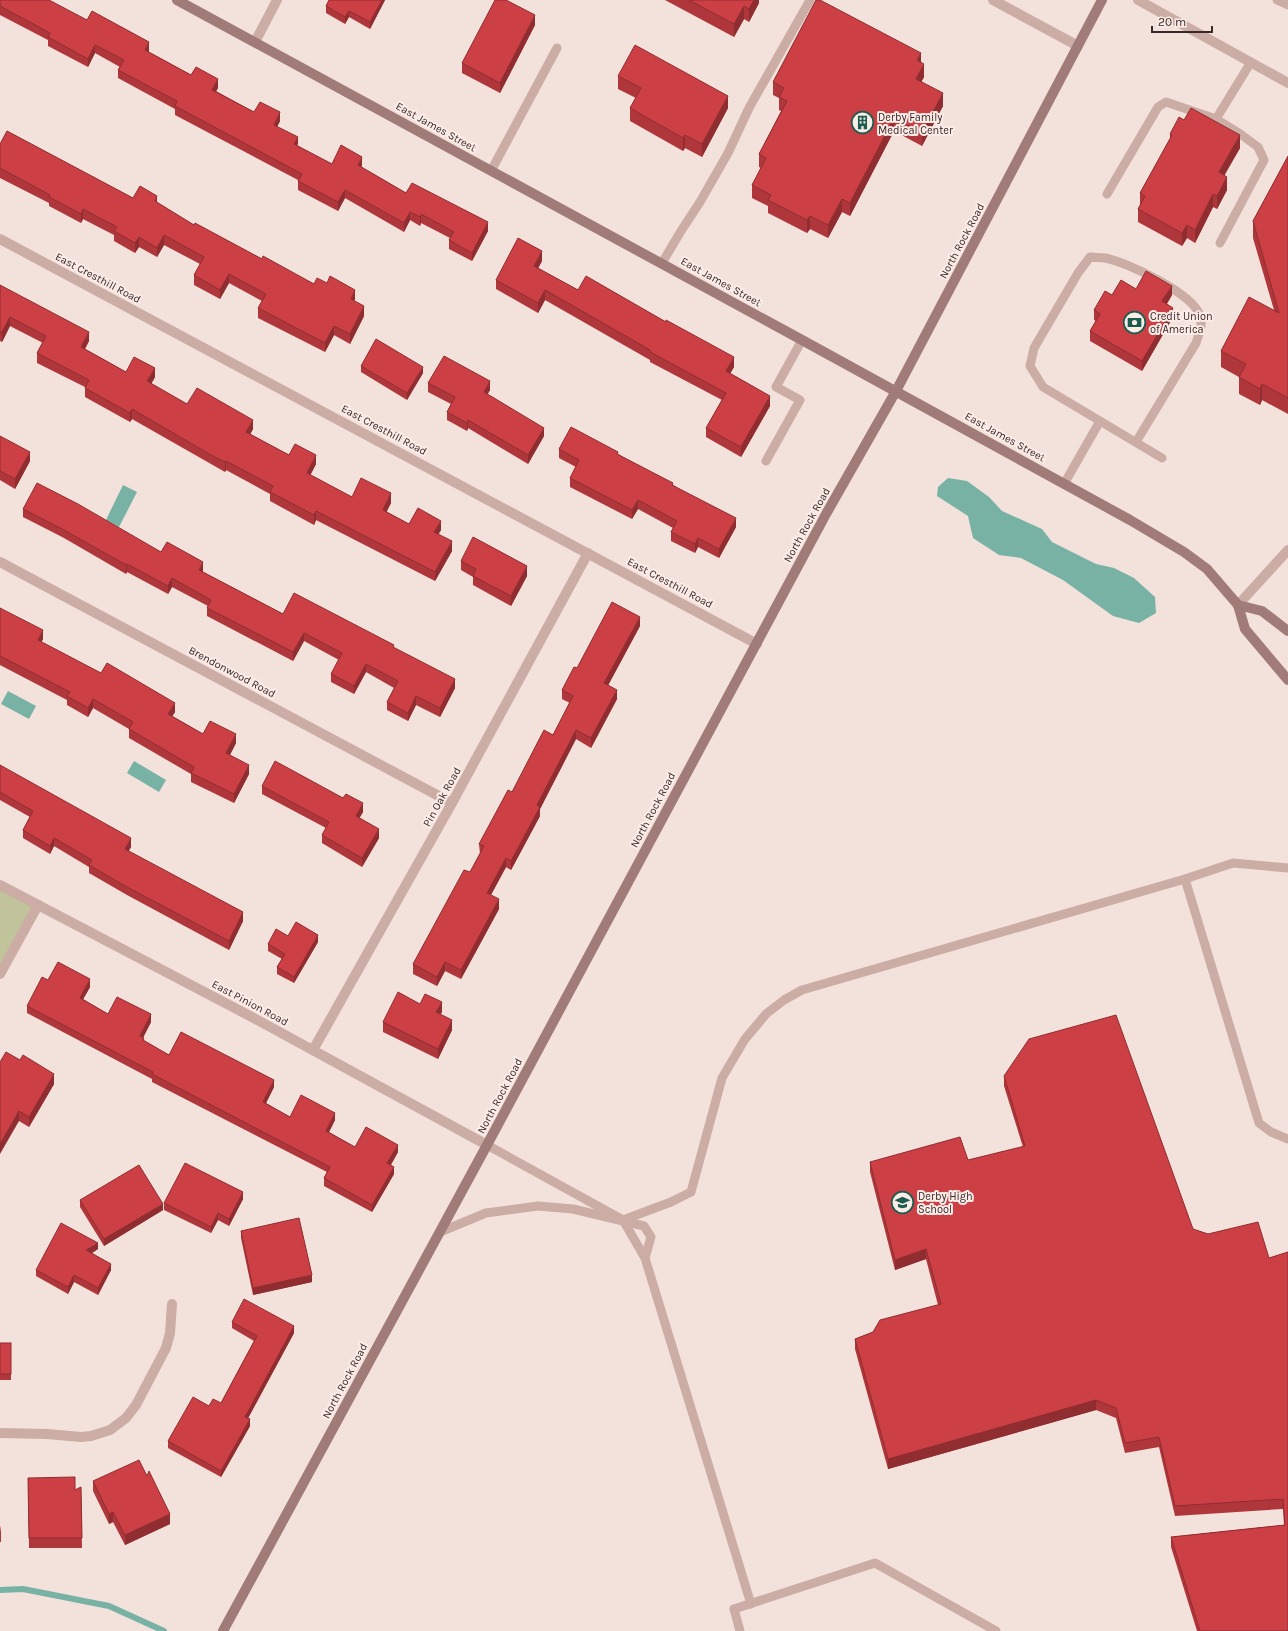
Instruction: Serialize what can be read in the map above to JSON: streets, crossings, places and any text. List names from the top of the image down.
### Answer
{
  "streets": {
    "main road": ["East James Street", "North Rock Road"],
    "street": [
      "East Cresthill Road",
      "Brendonwood Road",
      "Pin Oak Road",
      "East Pinion Road"
    ]
  },
  "crossings": [
    ["East James Street", "North Rock Road"],
    ["North Rock Road", "East Cresthill Road"],
    ["North Rock Road", "East Pinion Road"],
    ["East Cresthill Road", "Pin Oak Road"],
    ["Brendonwood Road", "Pin Oak Road"],
    ["Pin Oak Road", "East Pinion Road"]
  ],
  "places": {
    "building": ["Derby Family Medical Center"],
    "bank": ["Credit Union of America"],
    "school or university": ["Derby High School"]
  },
  "scale_bar": "20 m"
}
